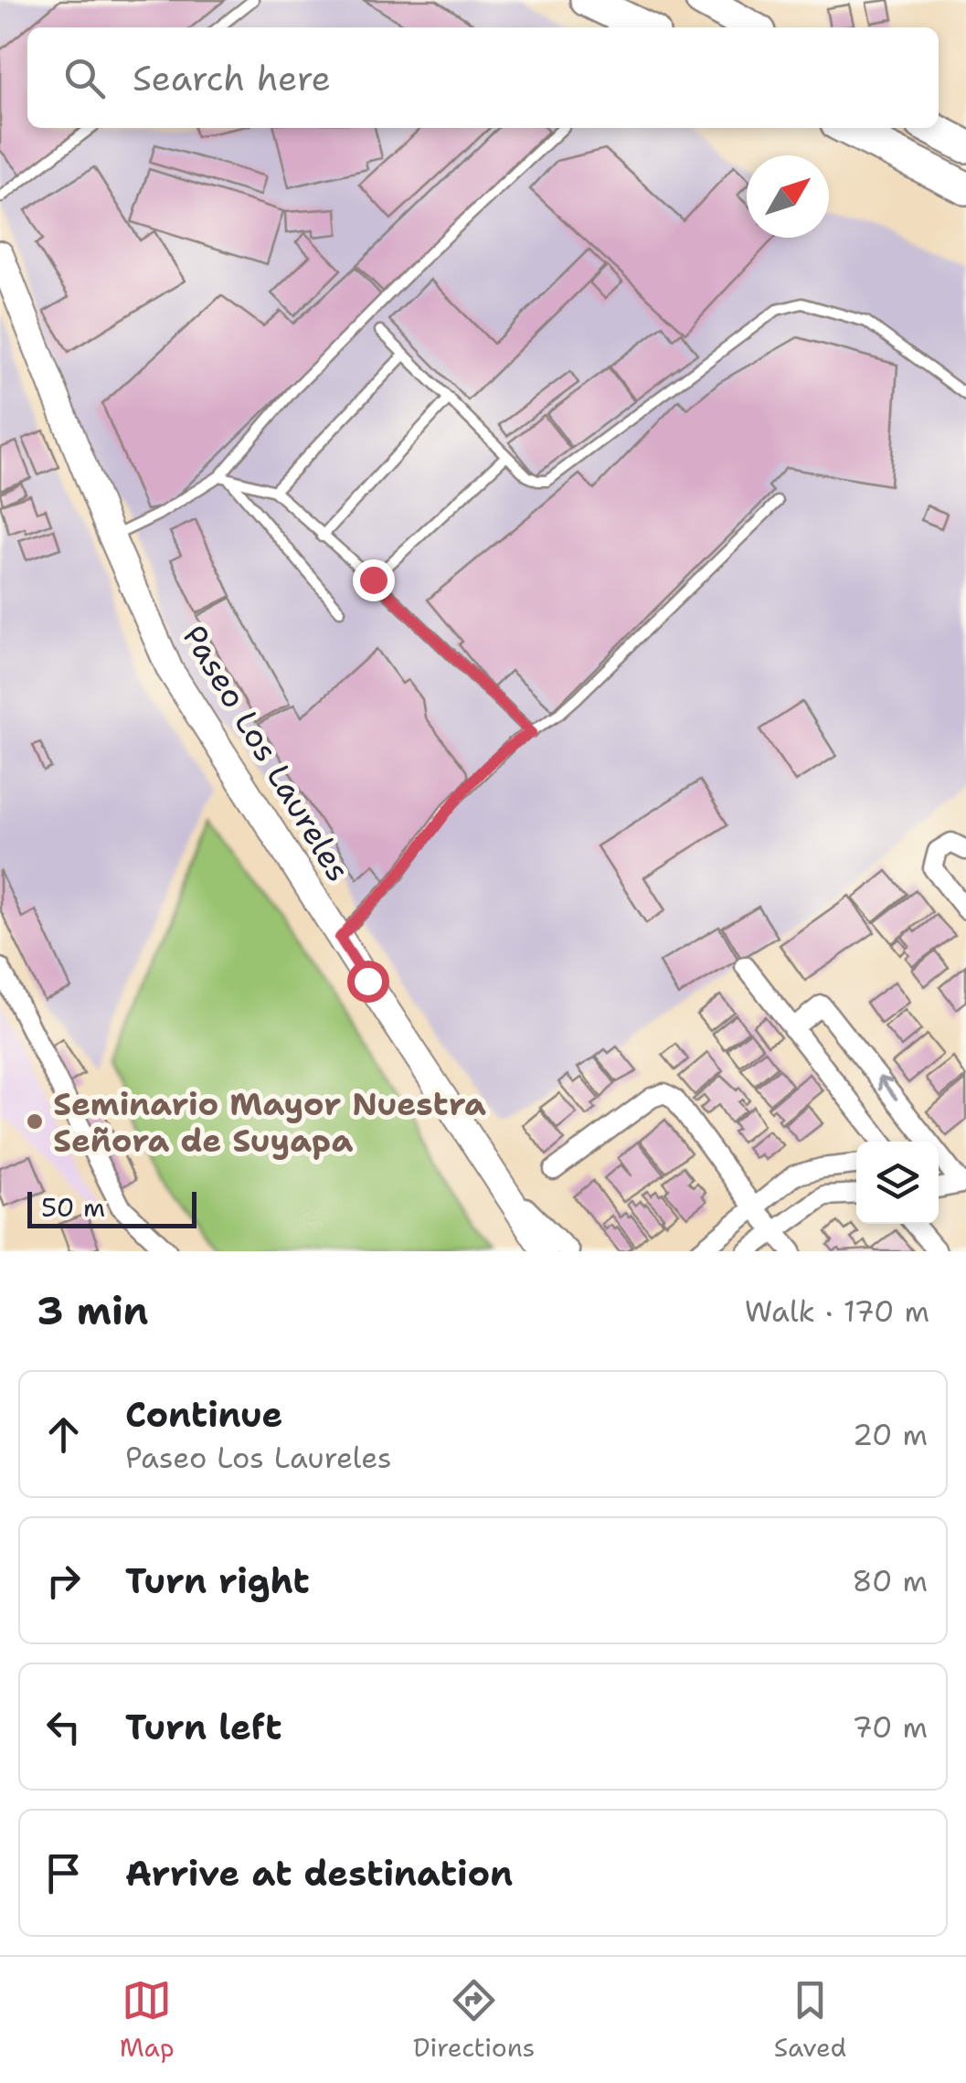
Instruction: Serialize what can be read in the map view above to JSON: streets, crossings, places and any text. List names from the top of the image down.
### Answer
{
  "streets": {
    "street": ["Paseo Los Laureles"]
  },
  "places": ["Seminario Mayor Nuestra Señora de Suyapa"],
  "scale_bar": "50 m",
  "north": "top right",
  "page": {
    "search": "Search here",
    "scale": "50 m",
    "heading": ["3 min", "Walk · 170 m"],
    "list": [
      ["Continue", "Paseo Los Laureles", "20 m"],
      ["Turn right", "80 m"],
      ["Turn left", "70 m"],
      "Arrive at destination"
    ],
    "nav": ["Map", "Directions", "Saved"]
  }
}
